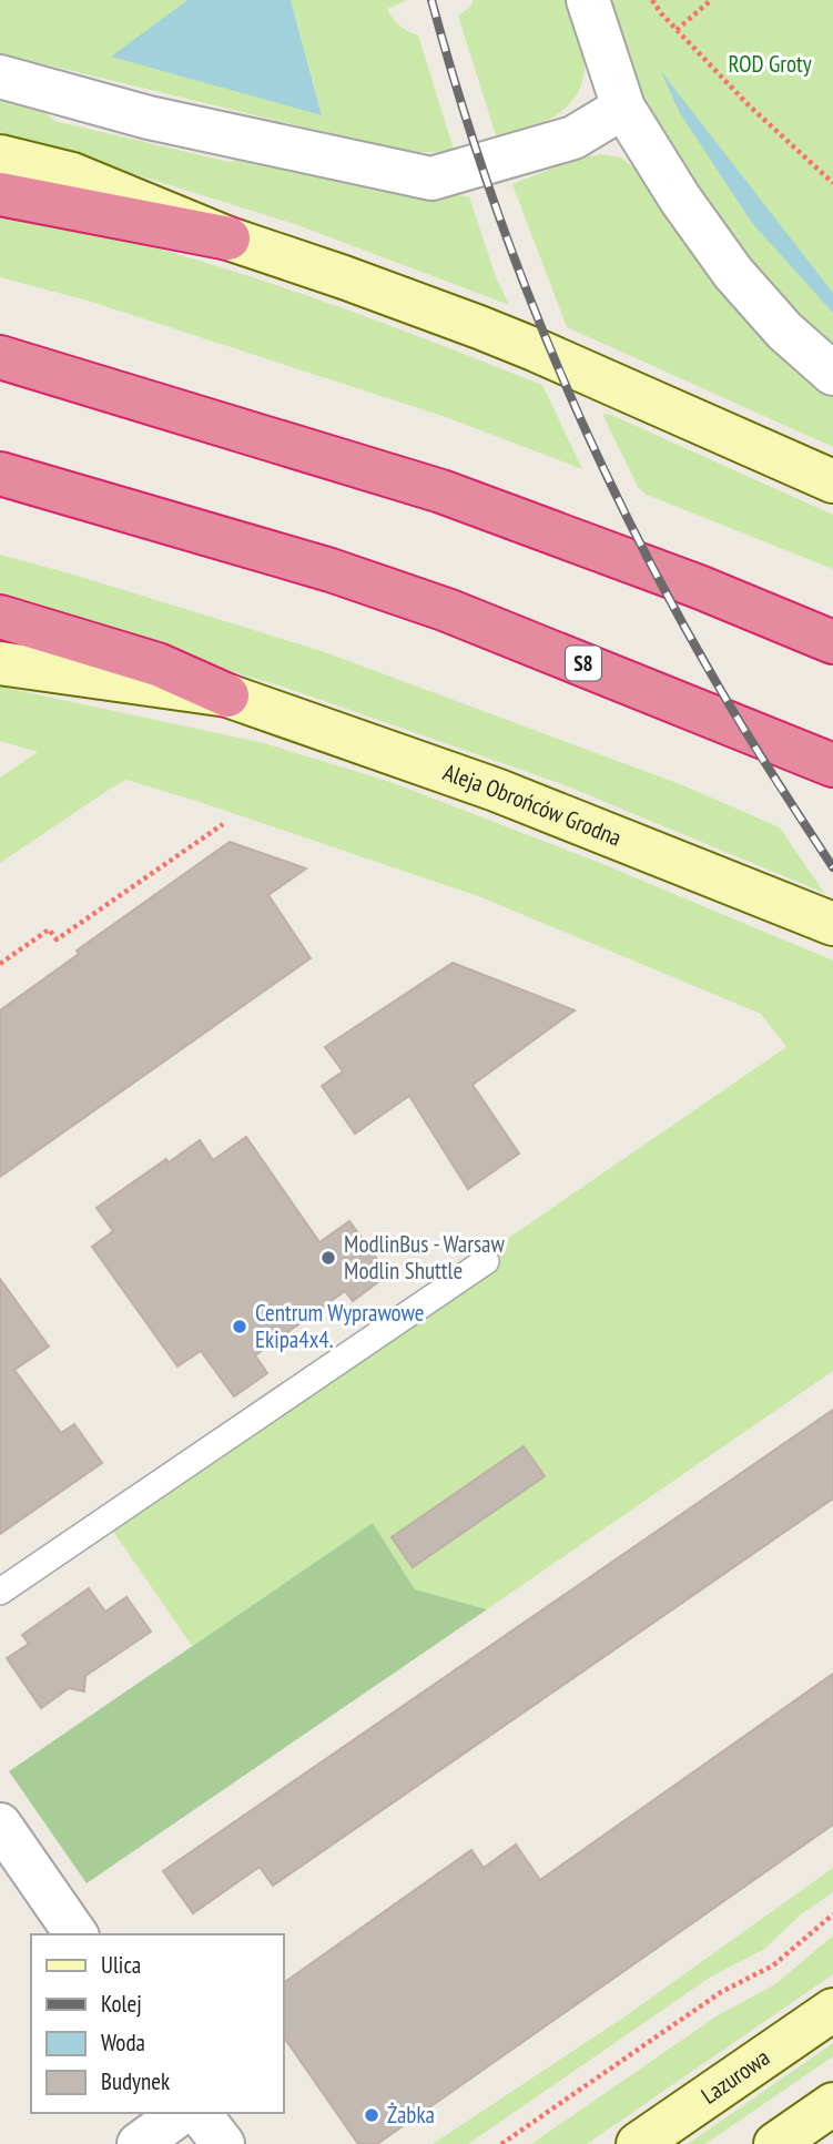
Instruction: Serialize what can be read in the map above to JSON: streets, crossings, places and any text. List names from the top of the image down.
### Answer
{
  "streets": {
    "highway": ["S8"],
    "main road": ["Aleja Obrońców Grodna", "Lazurowa"]
  },
  "parks": ["ROD Groty"],
  "places": ["ModlinBus - Warsaw Modlin Shuttle", "Centrum Wyprawowe Ekipa4x4.", "Żabka"],
  "legend": [
    "Ulica",
    "Kolej",
    "Woda",
    "Budynek"
  ]
}
